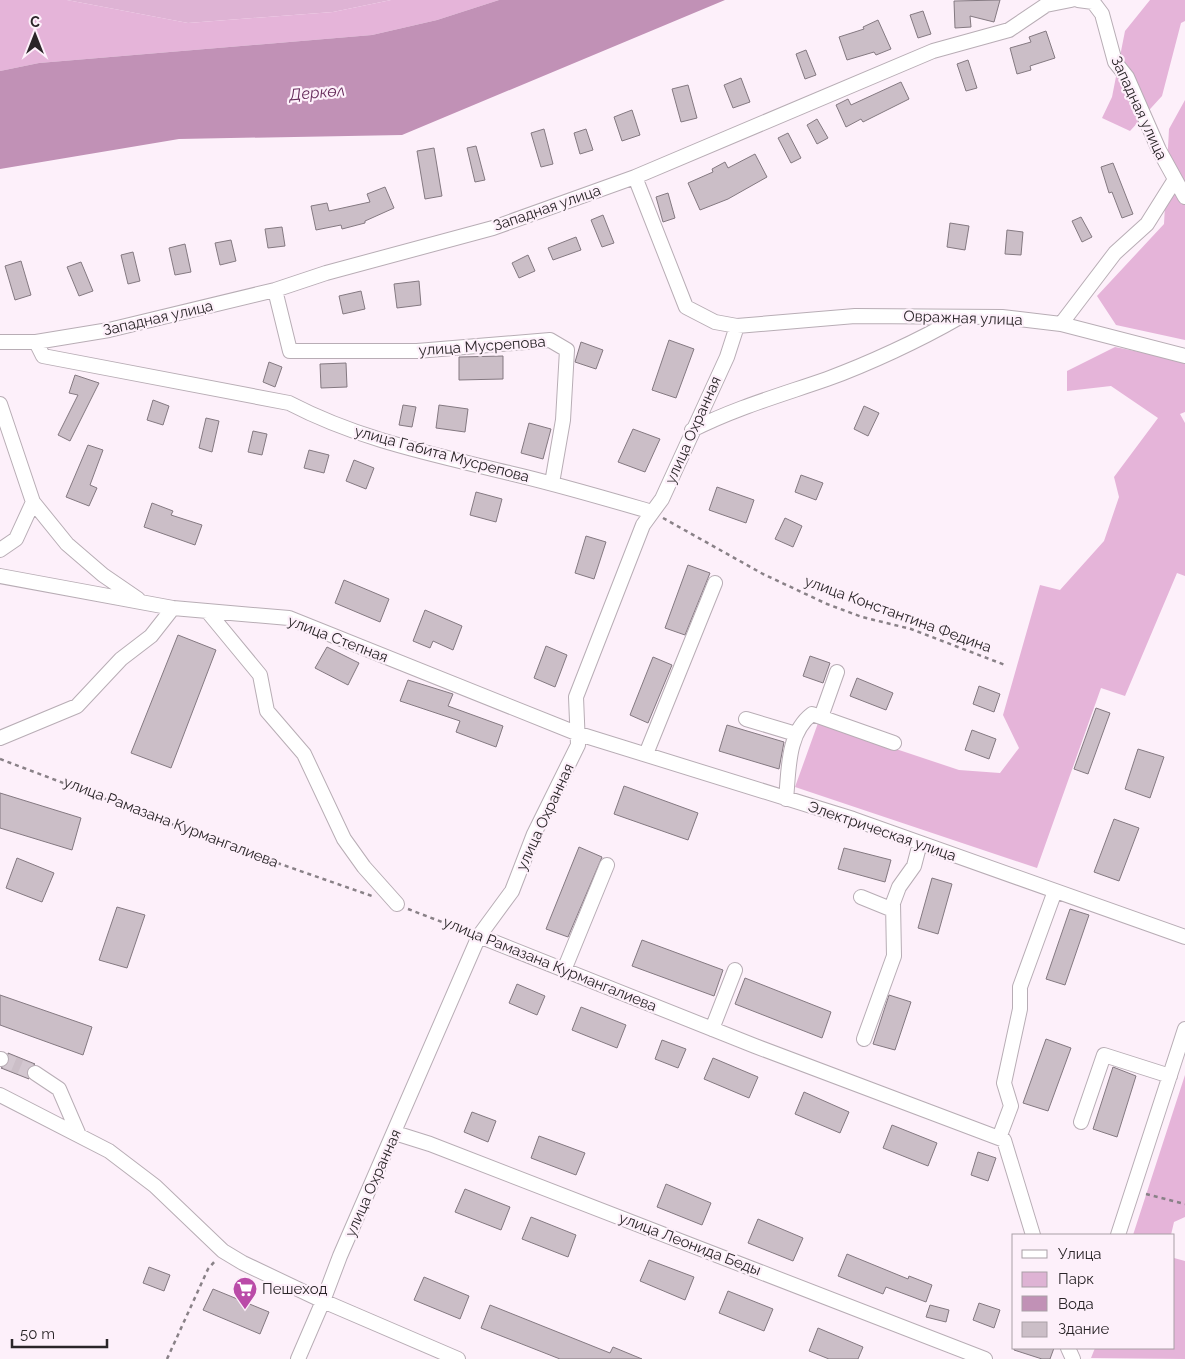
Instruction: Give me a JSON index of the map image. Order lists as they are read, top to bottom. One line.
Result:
{"streets":{"street":["Западная улица","Овражная улица","улица Мусрепова","улица Охранная","улица Габита Мусрепова","улица Степная","улица Рамазана Курмангалиева","Электрическая улица","улица Леонида Беды"],"path":["улица Константина Федина"]},"crossings":[["Западная улица","Овражная улица"],["Западная улица","улица Мусрепова"],["Западная улица","улица Габита Мусрепова"],["Овражная улица","улица Охранная"],["улица Мусрепова","улица Габита Мусрепова"],["улица Охранная","улица Габита Мусрепова"],["улица Охранная","улица Константина Федина"],["улица Охранная","улица Степная"],["улица Охранная","улица Рамазана Курмангалиева"],["улица Охранная","Электрическая улица"],["улица Охранная","улица Леонида Беды"],["улица Габита Мусрепова","улица Константина Федина"],["улица Степная","Электрическая улица"]],"water":["Деркөл"],"places":{"supermarket":["Пешеход"]},"legend":["Улица","Парк","Вода","Здание"],"scale_bar":"50 m","north":"top"}
